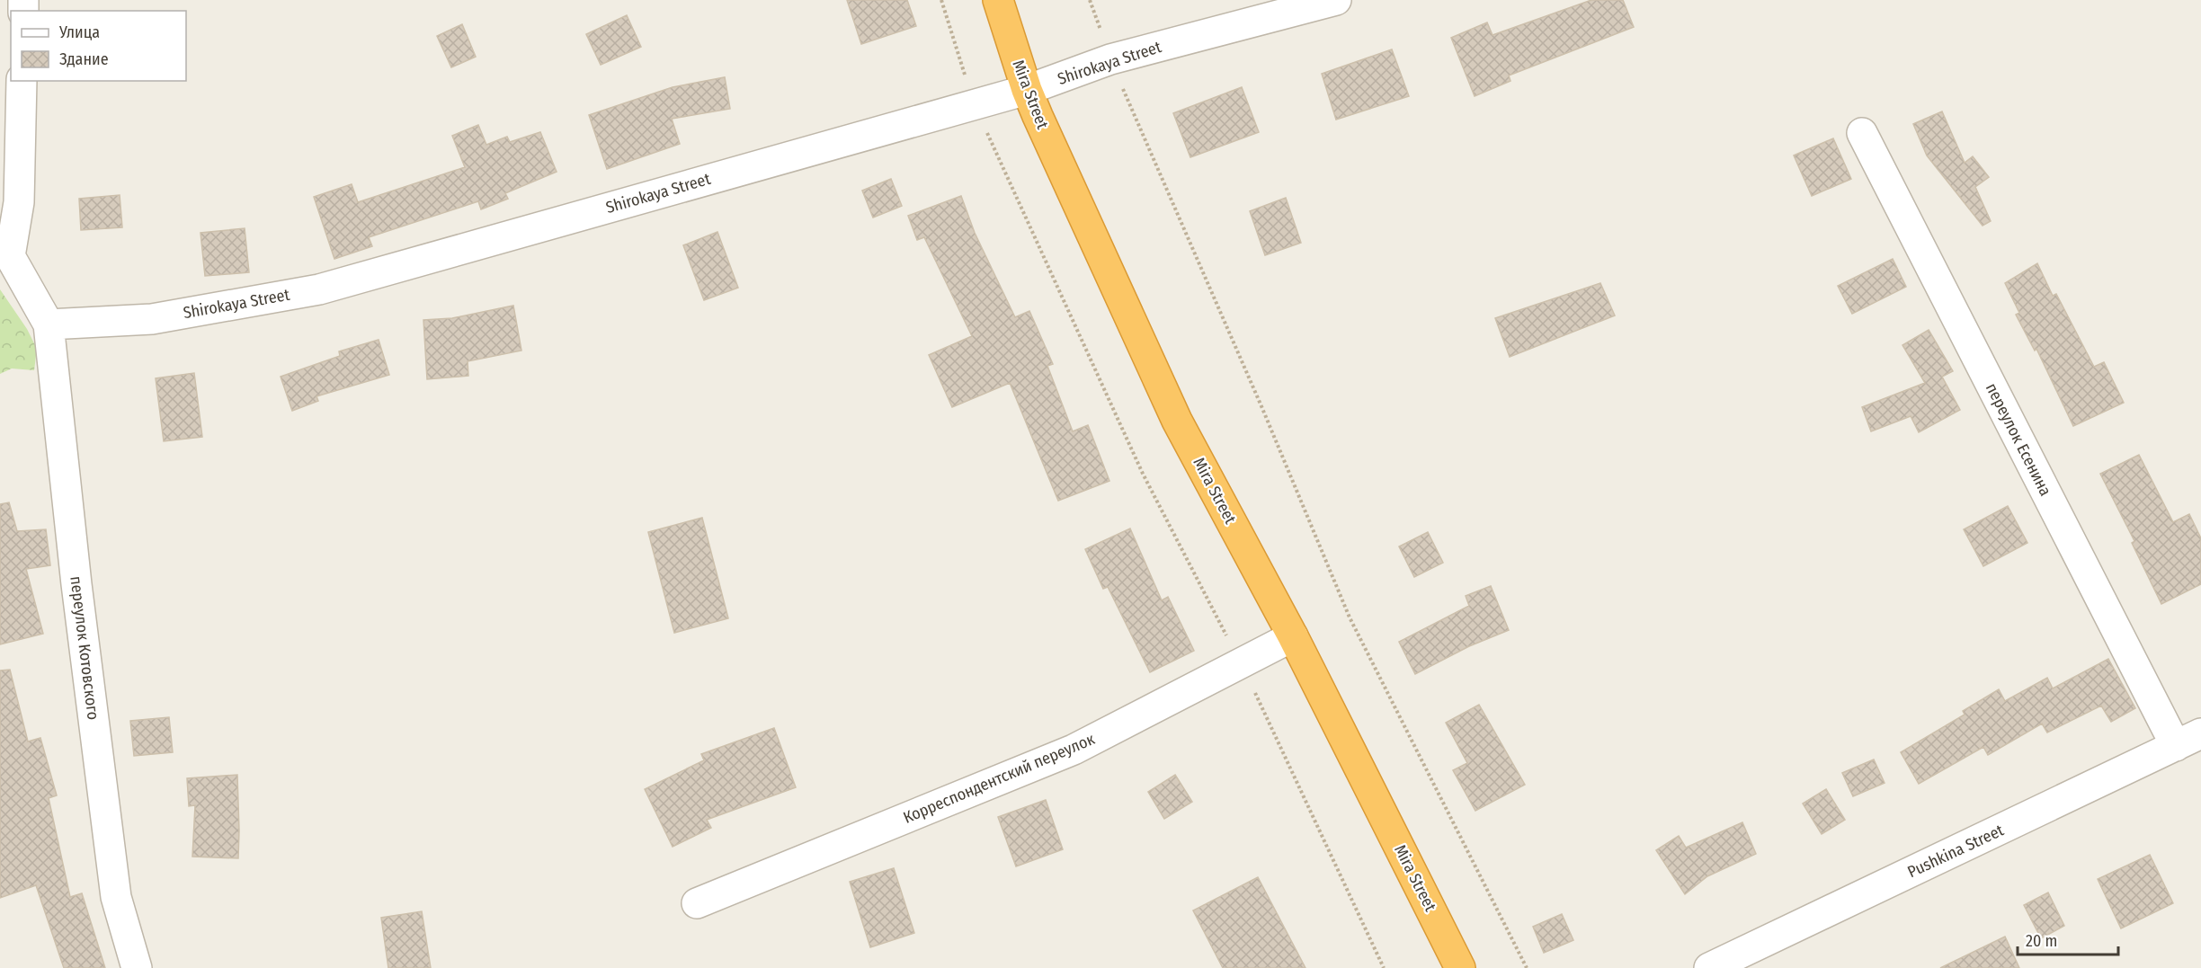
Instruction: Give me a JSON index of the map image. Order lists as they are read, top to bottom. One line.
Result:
{"streets":{"highway":["Mira Street"],"street":["Shirokaya Street","переулок Есенина","переулок Котовского","Корреспондентский переулок","Pushkina Street"]},"crossings":[["Shirokaya Street","Mira Street"],["Shirokaya Street","переулок Котовского"],["Mira Street","Корреспондентский переулок"],["переулок Есенина","Pushkina Street"]],"legend":["Улица","Здание"],"scale_bar":"20 m"}
